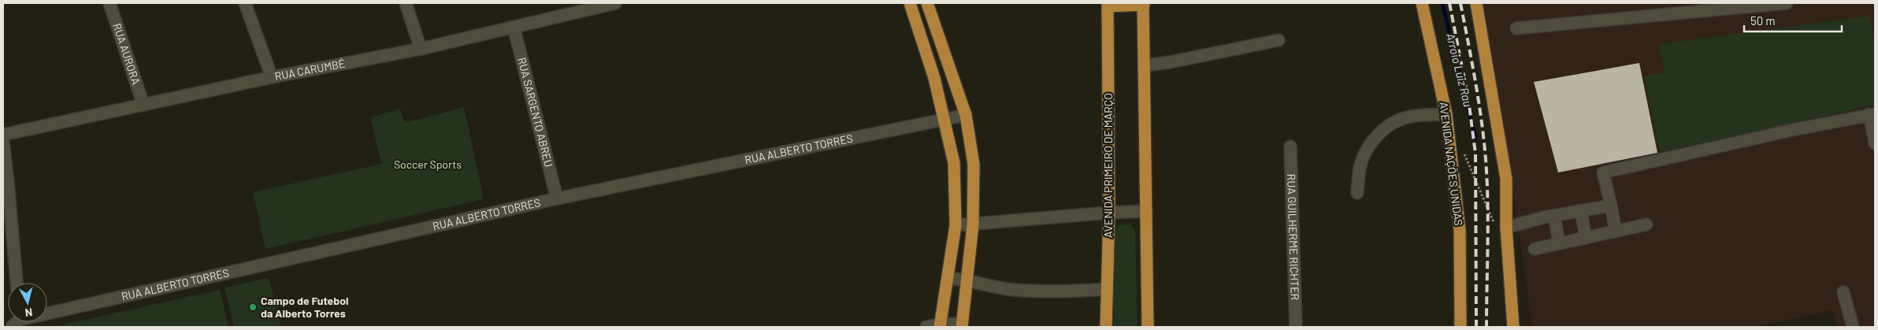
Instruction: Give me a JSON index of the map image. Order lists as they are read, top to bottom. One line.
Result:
{"streets":{"main road":["AVENIDA NAÇÕES UNIDAS","AVENIDA PRIMEIRO DE MARÇO"],"street":["RUA AURORA","RUA CARUMBÉ","RUA SARGENTO ABREU","RUA ALBERTO TORRES","RUA GUILHERME RICHTER"]},"crossings":[["RUA AURORA","RUA CARUMBÉ"],["RUA CARUMBÉ","RUA SARGENTO ABREU"],["RUA SARGENTO ABREU","RUA ALBERTO TORRES"]],"water":["Arroio Luiz Rau"],"parks":["Soccer Sports"],"places":["Campo de Futebol da Alberto Torres"],"scale_bar":"50 m","north":"bottom"}
